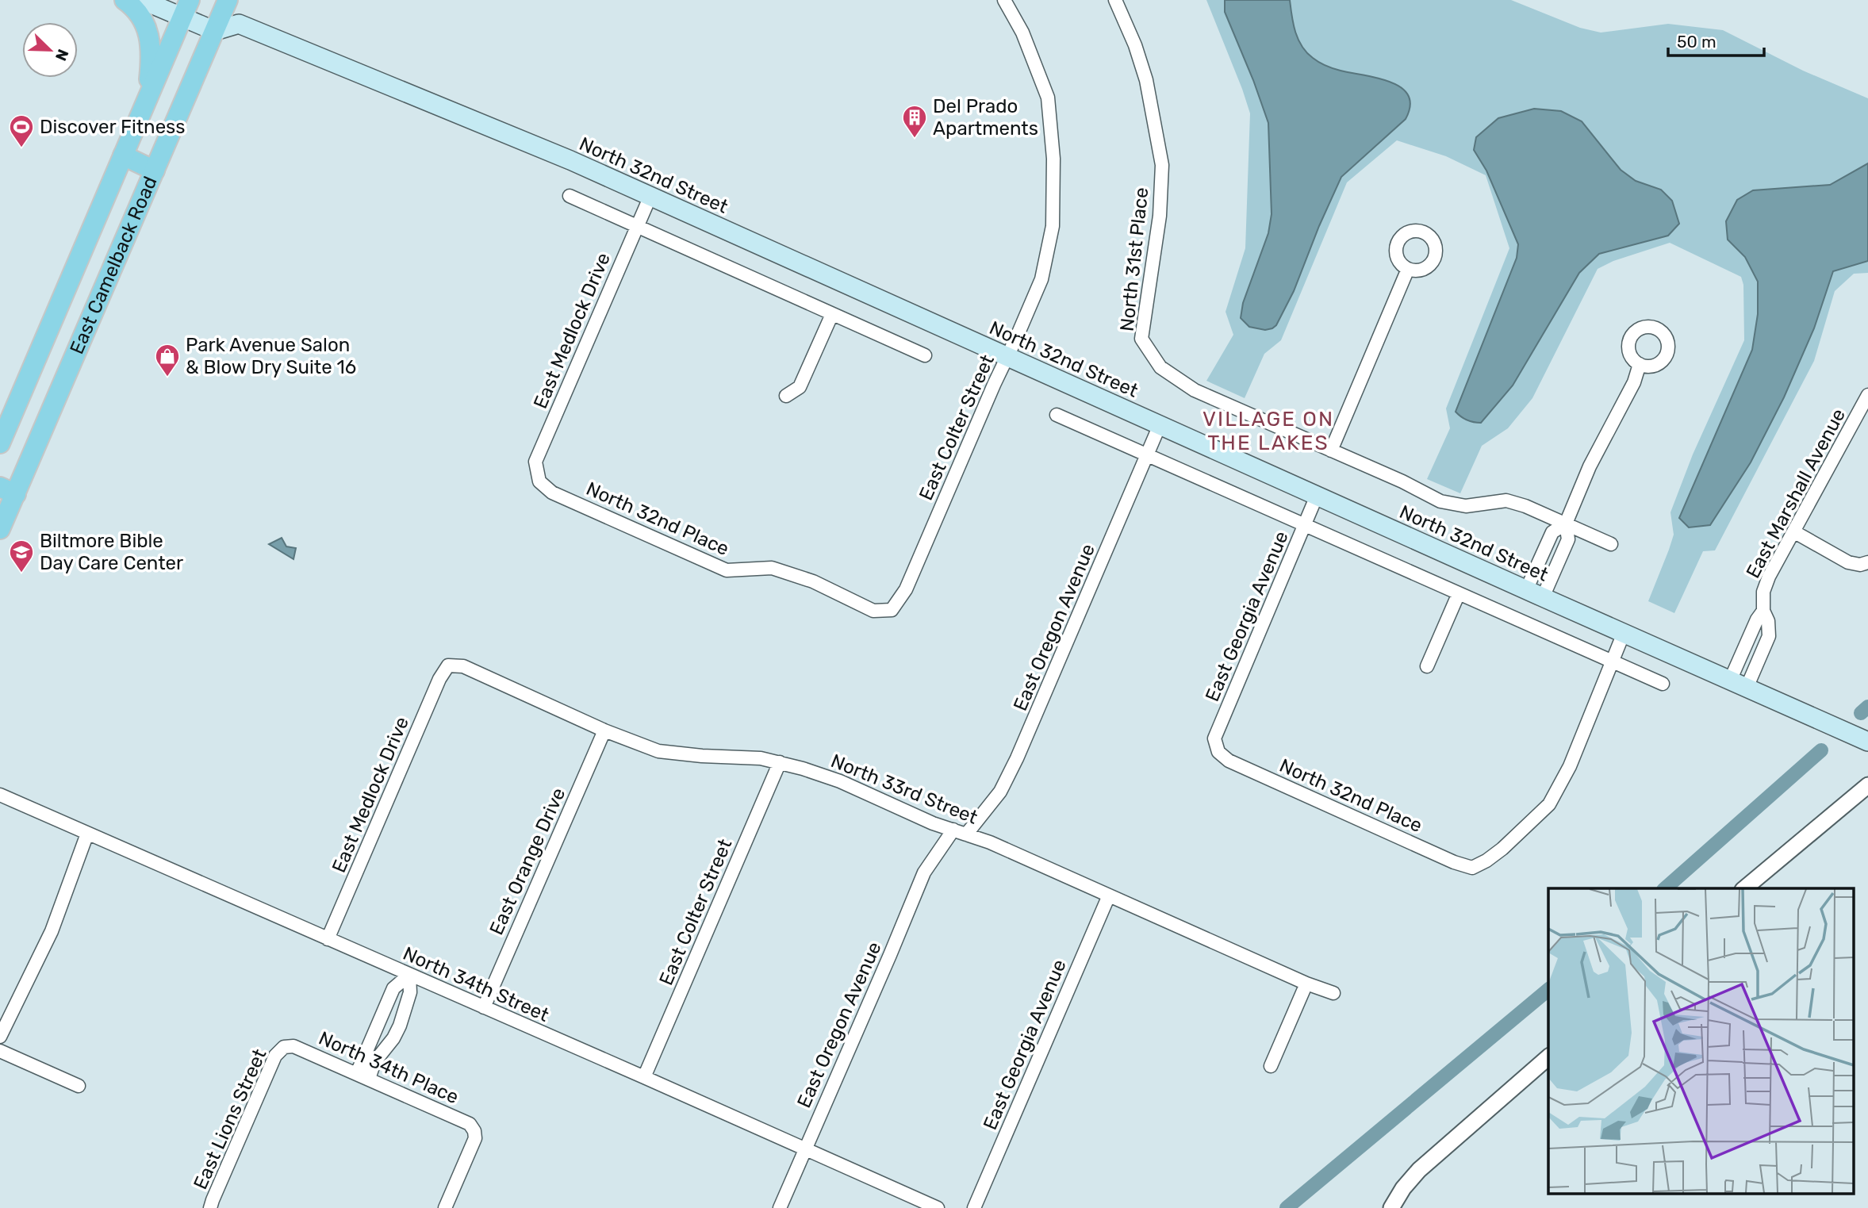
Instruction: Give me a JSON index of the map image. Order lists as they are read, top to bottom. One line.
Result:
{"streets":{"main road":["North 32nd Street","East Camelback Road"],"street":["North 31st Place","East Medlock Drive","East Colter Street","East Marshall Avenue","North 32nd Place","East Georgia Avenue","East Oregon Avenue","North 33rd Street","East Orange Drive","North 34th Street","North 34th Place","East Lions Street"]},"crossings":[["North 32nd Street","East Medlock Drive"],["North 32nd Street","East Colter Street"],["North 32nd Street","East Marshall Avenue"],["North 32nd Street","East Georgia Avenue"],["North 32nd Street","East Oregon Avenue"],["East Medlock Drive","North 32nd Place"],["East Medlock Drive","North 33rd Street"],["East Medlock Drive","North 34th Street"],["East Colter Street","North 32nd Place"],["East Colter Street","North 33rd Street"],["East Colter Street","North 34th Street"],["North 32nd Place","East Georgia Avenue"],["East Georgia Avenue","North 33rd Street"],["East Oregon Avenue","North 33rd Street"],["East Oregon Avenue","North 34th Street"],["North 33rd Street","East Orange Drive"],["East Orange Drive","North 34th Street"],["North 34th Place","East Lions Street"]],"districts":["VILLAGE ON THE LAKES"],"places":{"building":["Del Prado Apartments"],"sports":["Discover Fitness"],"shop":["Park Avenue Salon & Blow Dry Suite 16"],"school or university":["Biltmore Bible Day Care Center"]},"scale_bar":"50 m","north":"bottom right"}
